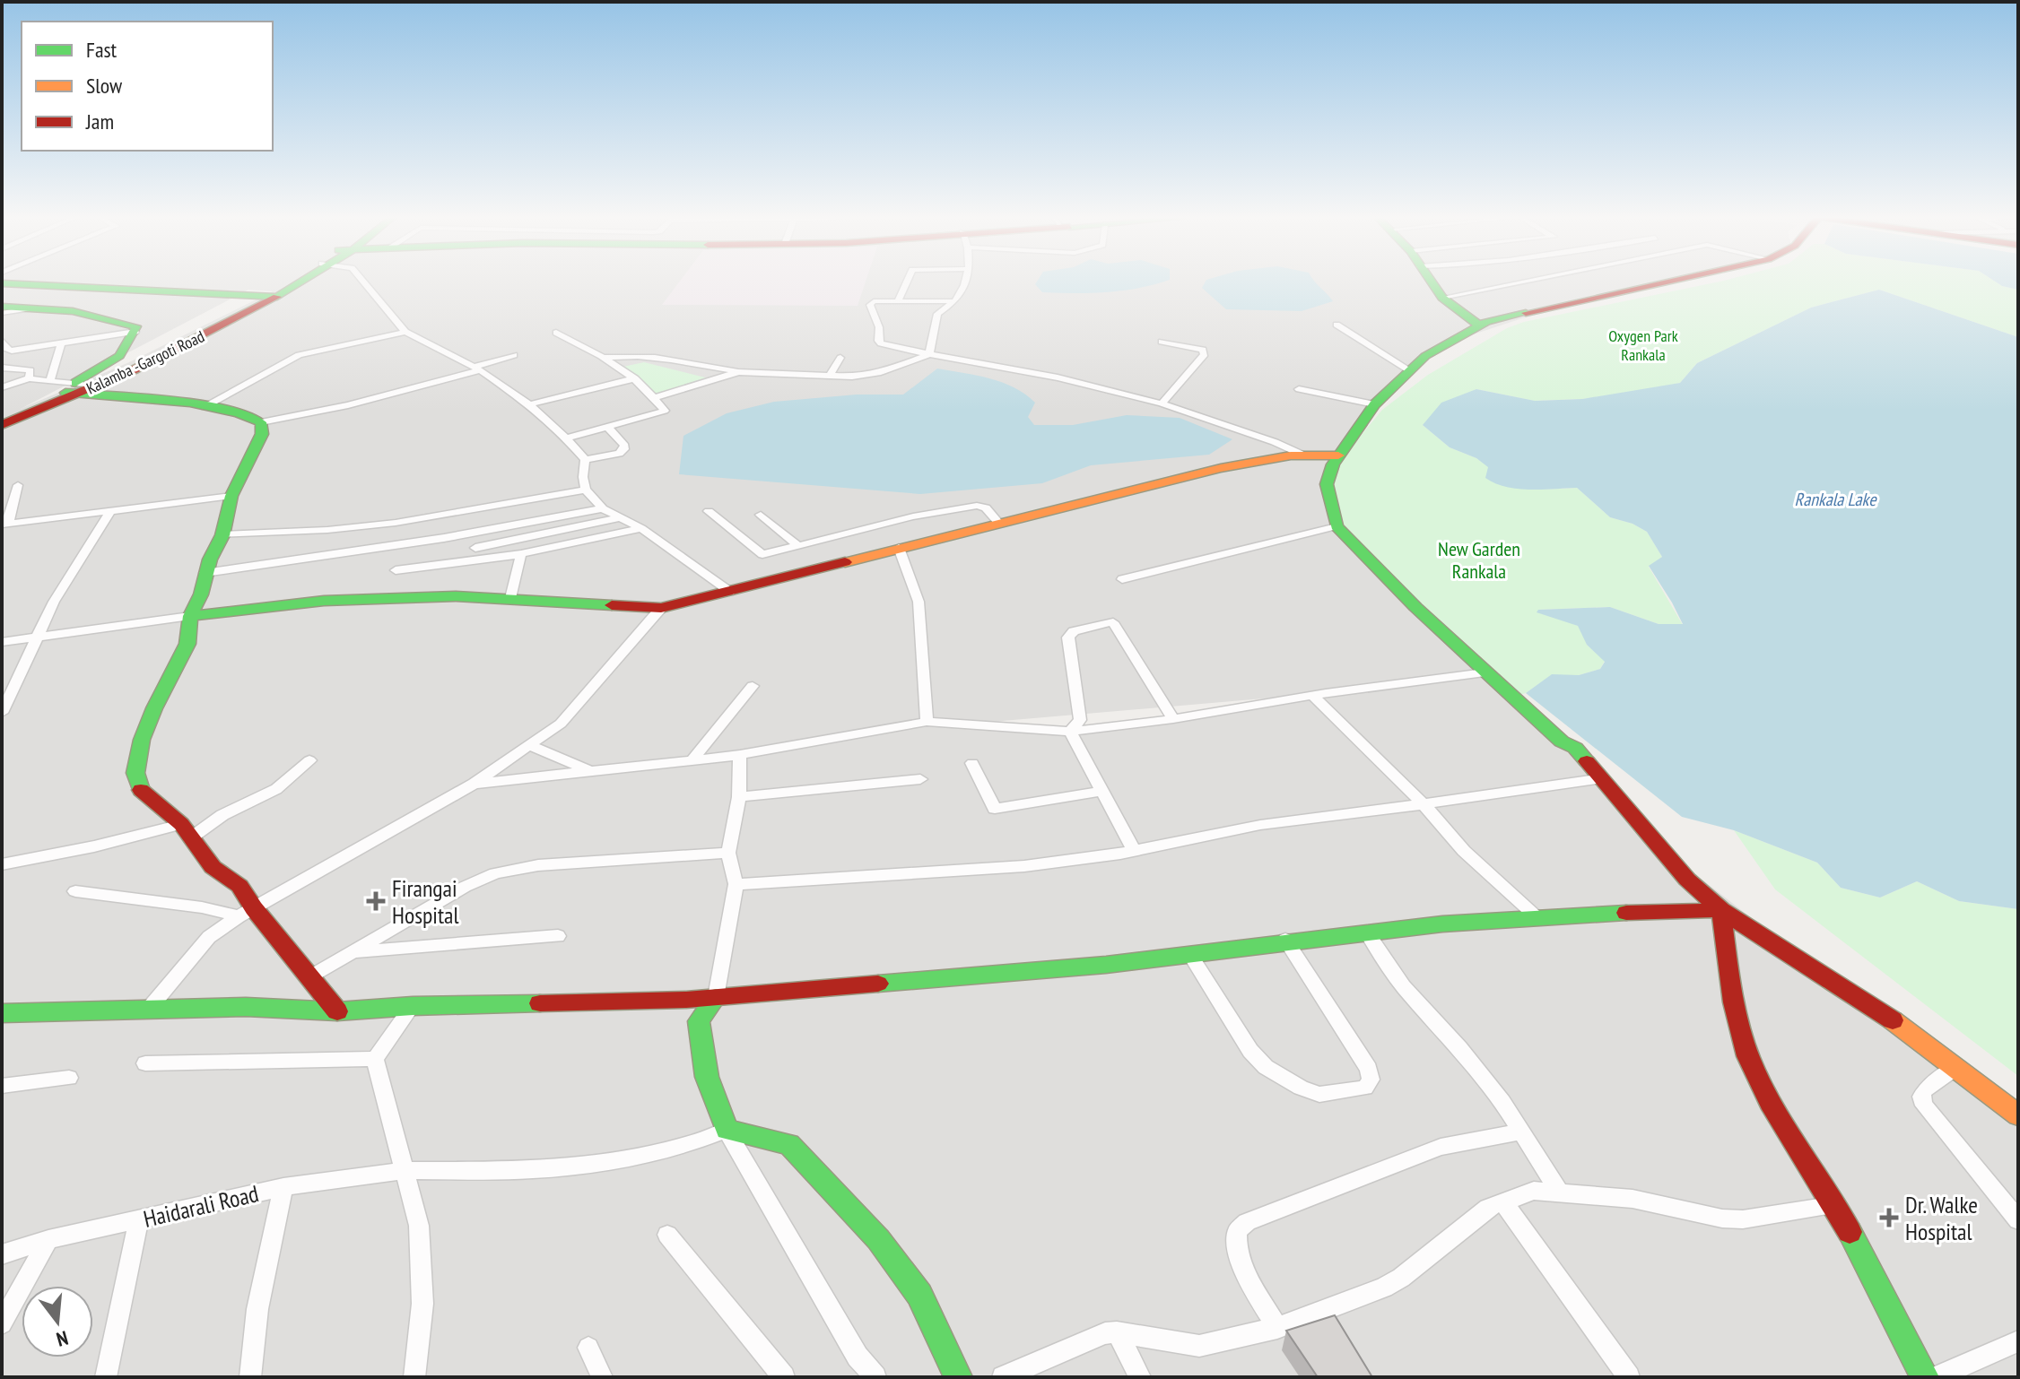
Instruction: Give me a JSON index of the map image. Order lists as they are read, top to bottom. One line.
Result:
{"streets":{"main road":["Kalamba -Gargoti Road"],"street":["Haidarali Road"]},"water":["Rankala Lake"],"parks":["Oxygen Park Rankala","New Garden Rankala"],"places":{"health":["Firangai Hospital","Dr. Walke Hospital"]},"legend":["Fast","Slow","Jam"],"north":"bottom"}
